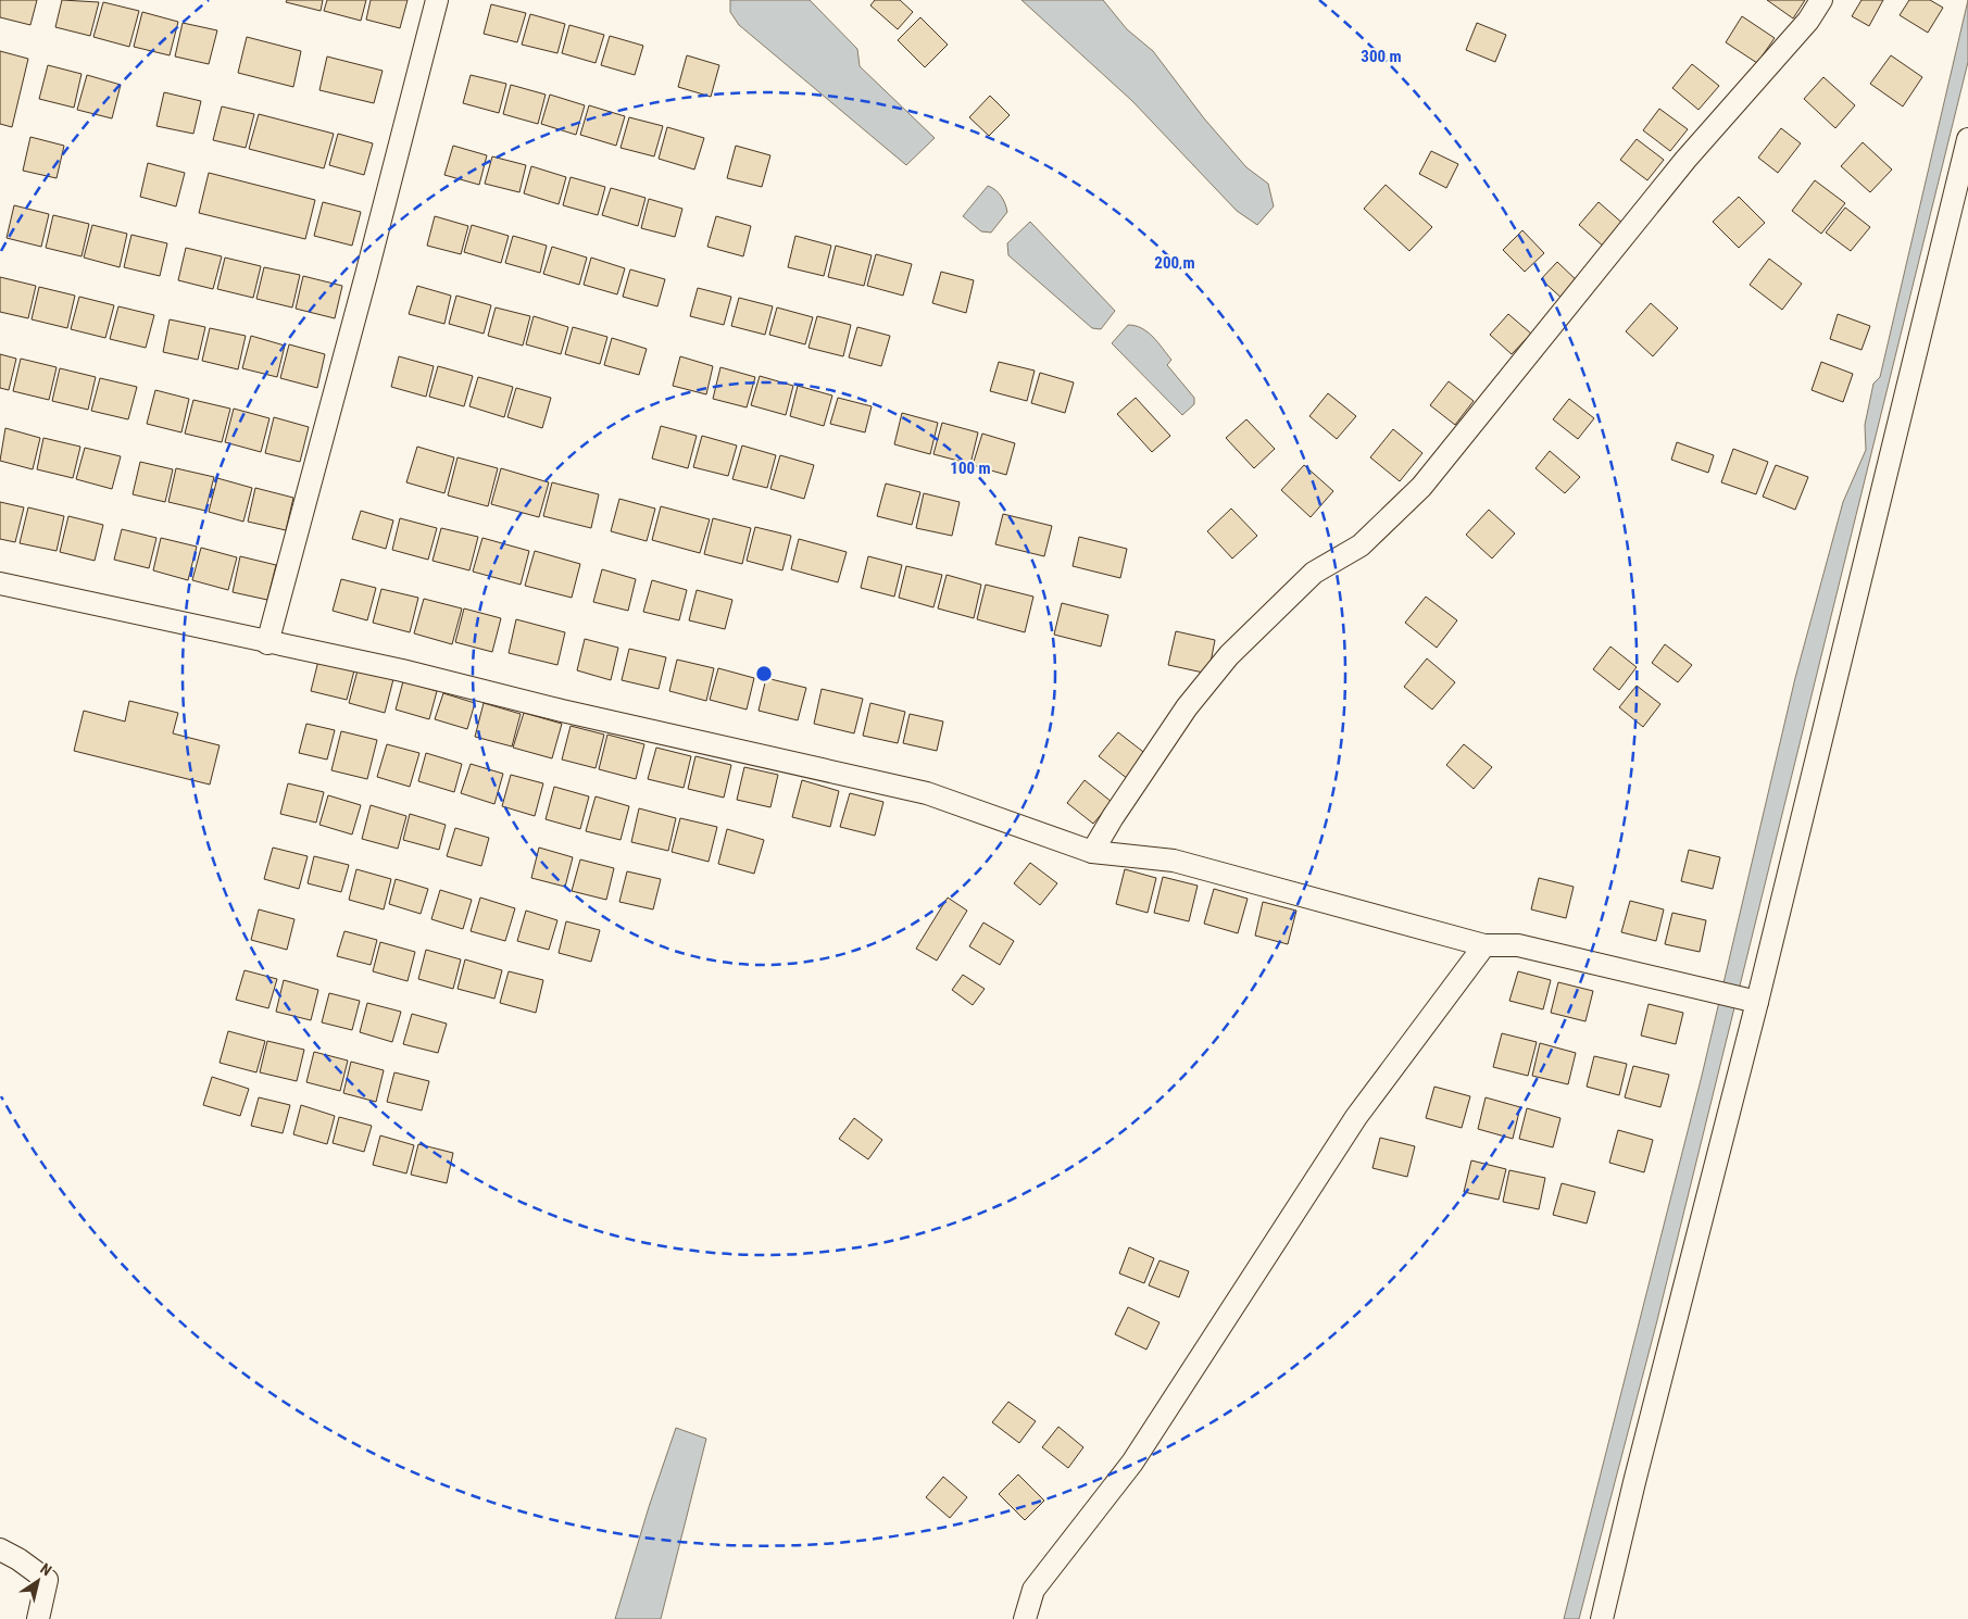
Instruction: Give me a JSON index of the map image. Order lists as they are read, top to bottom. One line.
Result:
{"north":"top right","rings":["300 m","200 m","100 m"]}
